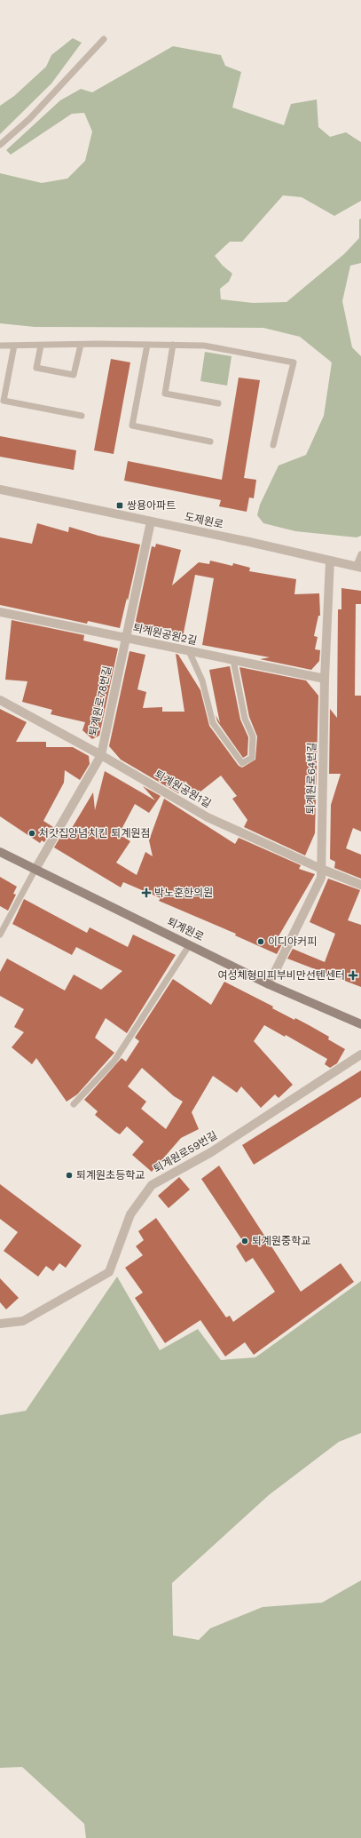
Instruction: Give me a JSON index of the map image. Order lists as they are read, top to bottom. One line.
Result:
{"streets":{"street":["도제원로","퇴계원공원2길","퇴계원로78번길","퇴계원로64번길","퇴계원공원1길","퇴계원로","퇴계원로59번길"]},"crossings":[["도제원로","퇴계원로78번길"],["도제원로","퇴계원로64번길"],["퇴계원공원2길","퇴계원로78번길"],["퇴계원공원2길","퇴계원로64번길"],["퇴계원로78번길","퇴계원공원1길"],["퇴계원로78번길","퇴계원로"],["퇴계원로64번길","퇴계원공원1길"],["퇴계원로64번길","퇴계원로"]],"places":{"transit":["쌍용아파트"],"other":["처갓집양념치킨 퇴계원점","이디야커피","퇴계원초등학교","퇴계원중학교"],"health":["박노훈한의원","여성체형미피부비만선텐센터"]}}
